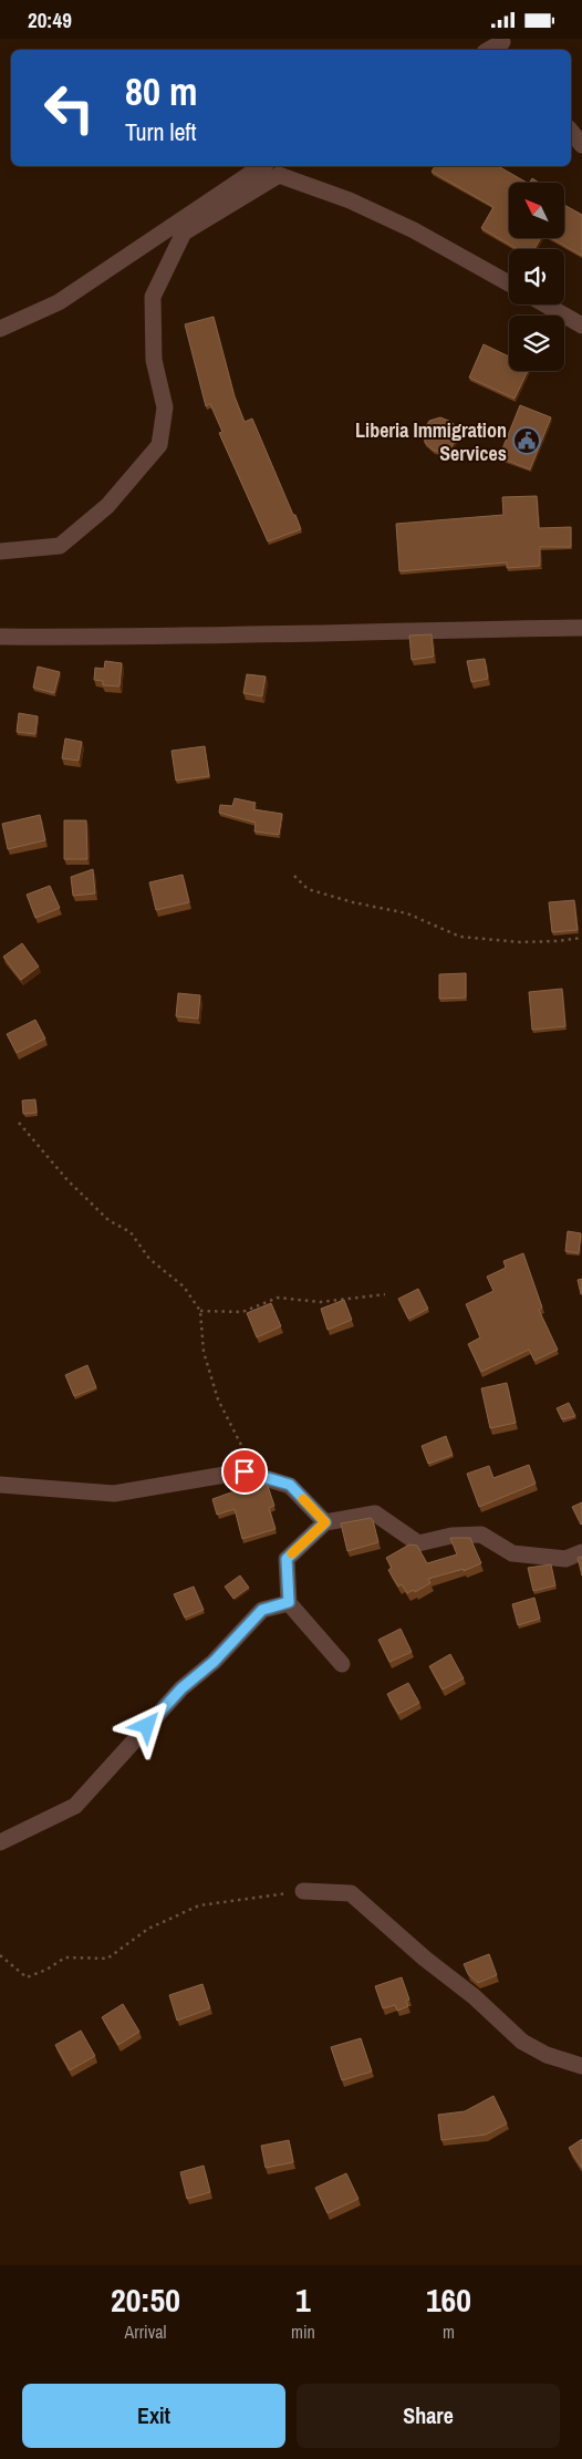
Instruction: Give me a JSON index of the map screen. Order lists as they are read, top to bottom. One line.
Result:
{"places":{"public building":["Liberia Immigration Services"]},"north":"top left","page":{"status":"20:49","turn":["80 m","Turn left"],"eta":["20:50","Arrival","1","min","160","m"],"buttons":["Exit","Share"]}}
